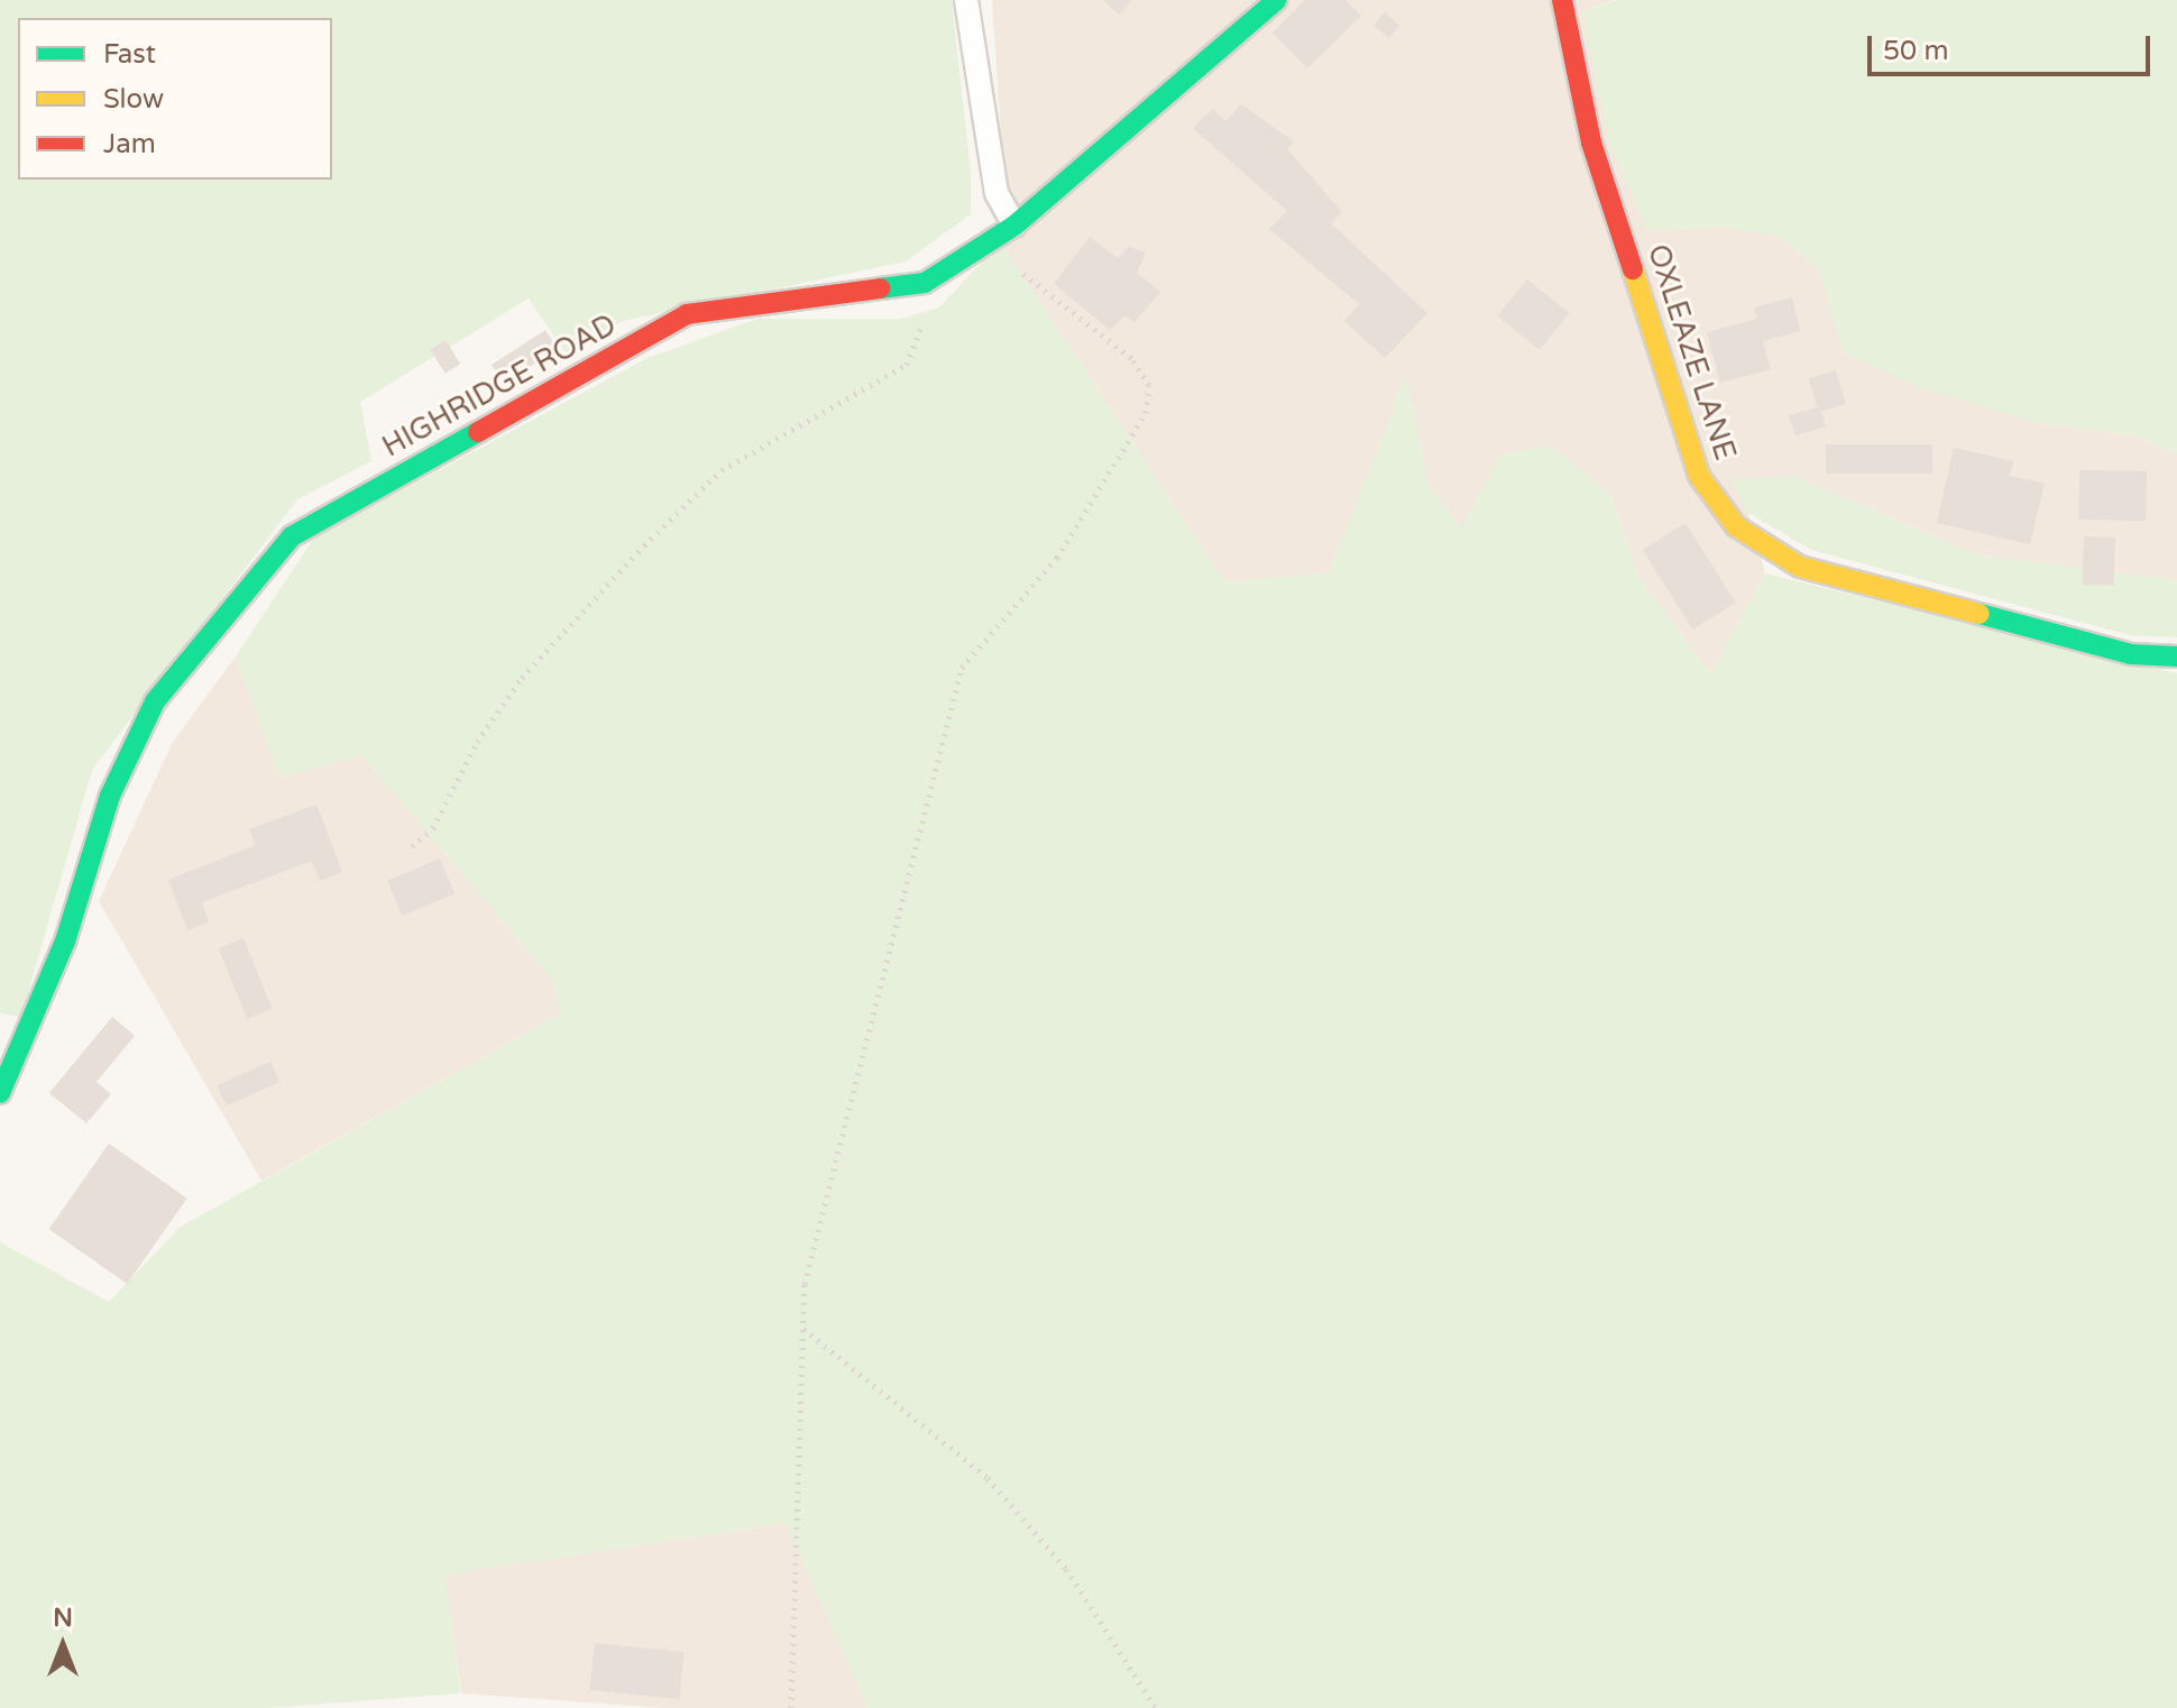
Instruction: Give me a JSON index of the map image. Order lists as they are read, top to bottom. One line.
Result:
{"streets":{"street":["OXLEAZE LANE","HIGHRIDGE ROAD"]},"legend":["Fast","Slow","Jam"],"scale_bar":"50 m","north":"top"}
